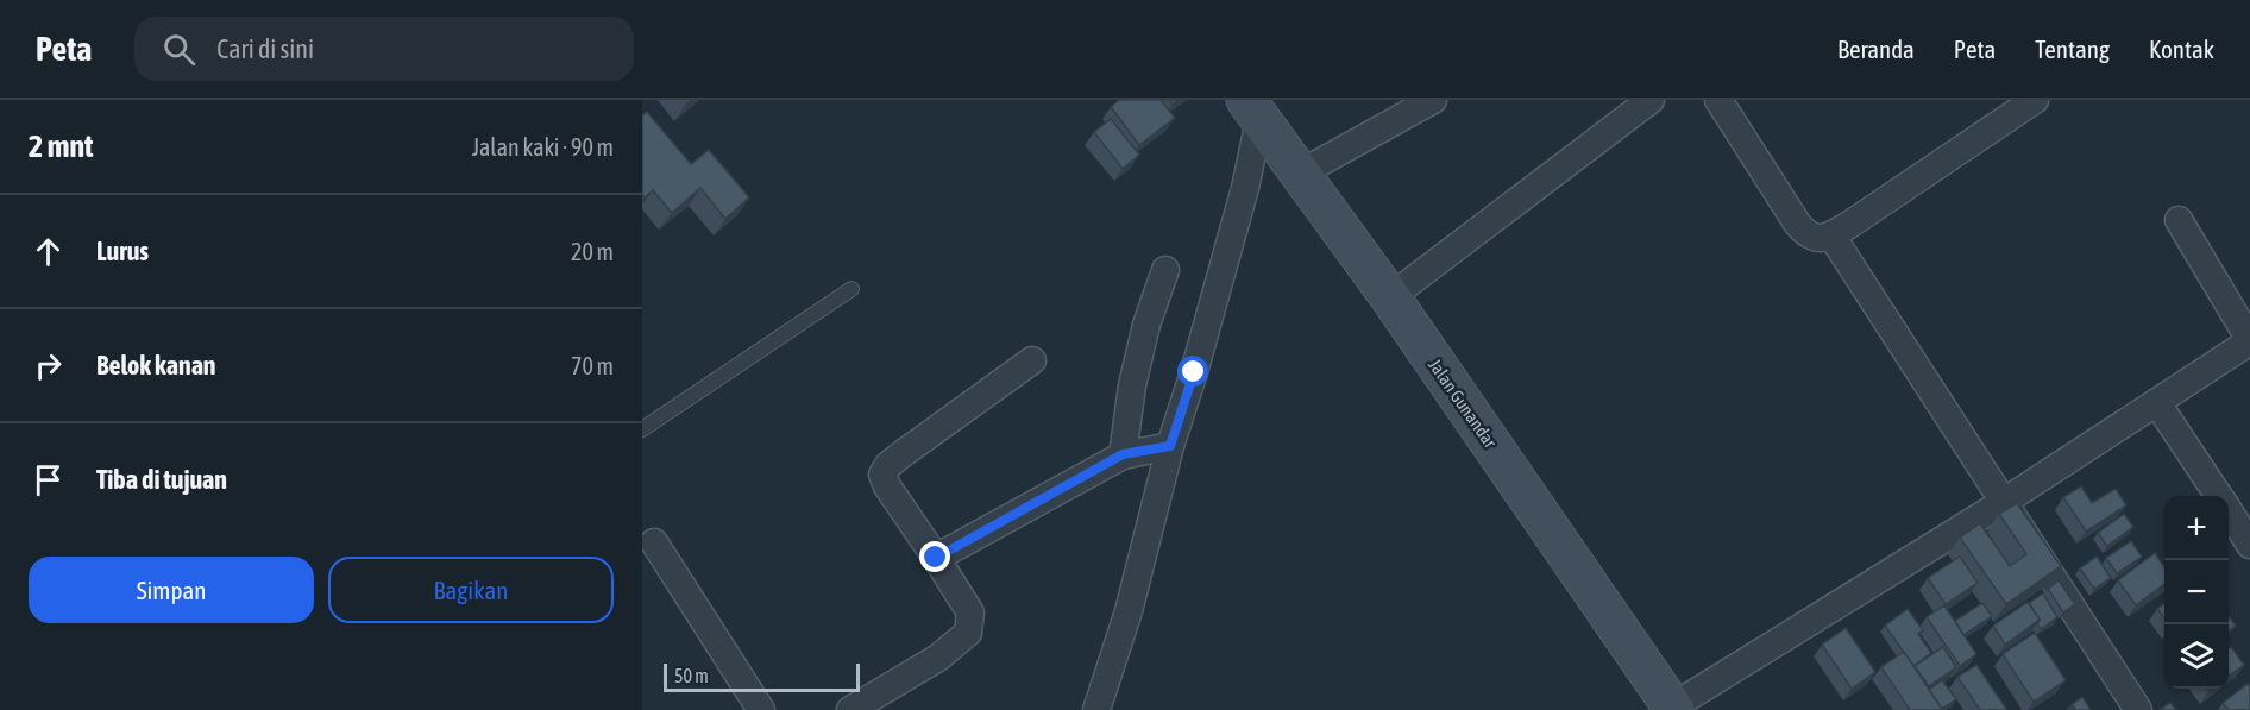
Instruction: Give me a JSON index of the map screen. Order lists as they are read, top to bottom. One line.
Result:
{"streets":{"main road":["Jalan Gunandar"]},"scale_bar":"50 m","page":{"header":"Peta","search":"Cari di sini","nav":["Beranda","Peta","Tentang","Kontak"],"heading":["2 mnt","Jalan kaki · 90 m"],"list":[["Lurus","20 m"],["Belok kanan","70 m"],"Tiba di tujuan"],"map_buttons":["+","−"],"buttons":["Simpan","Bagikan"],"scale":"50 m"}}
